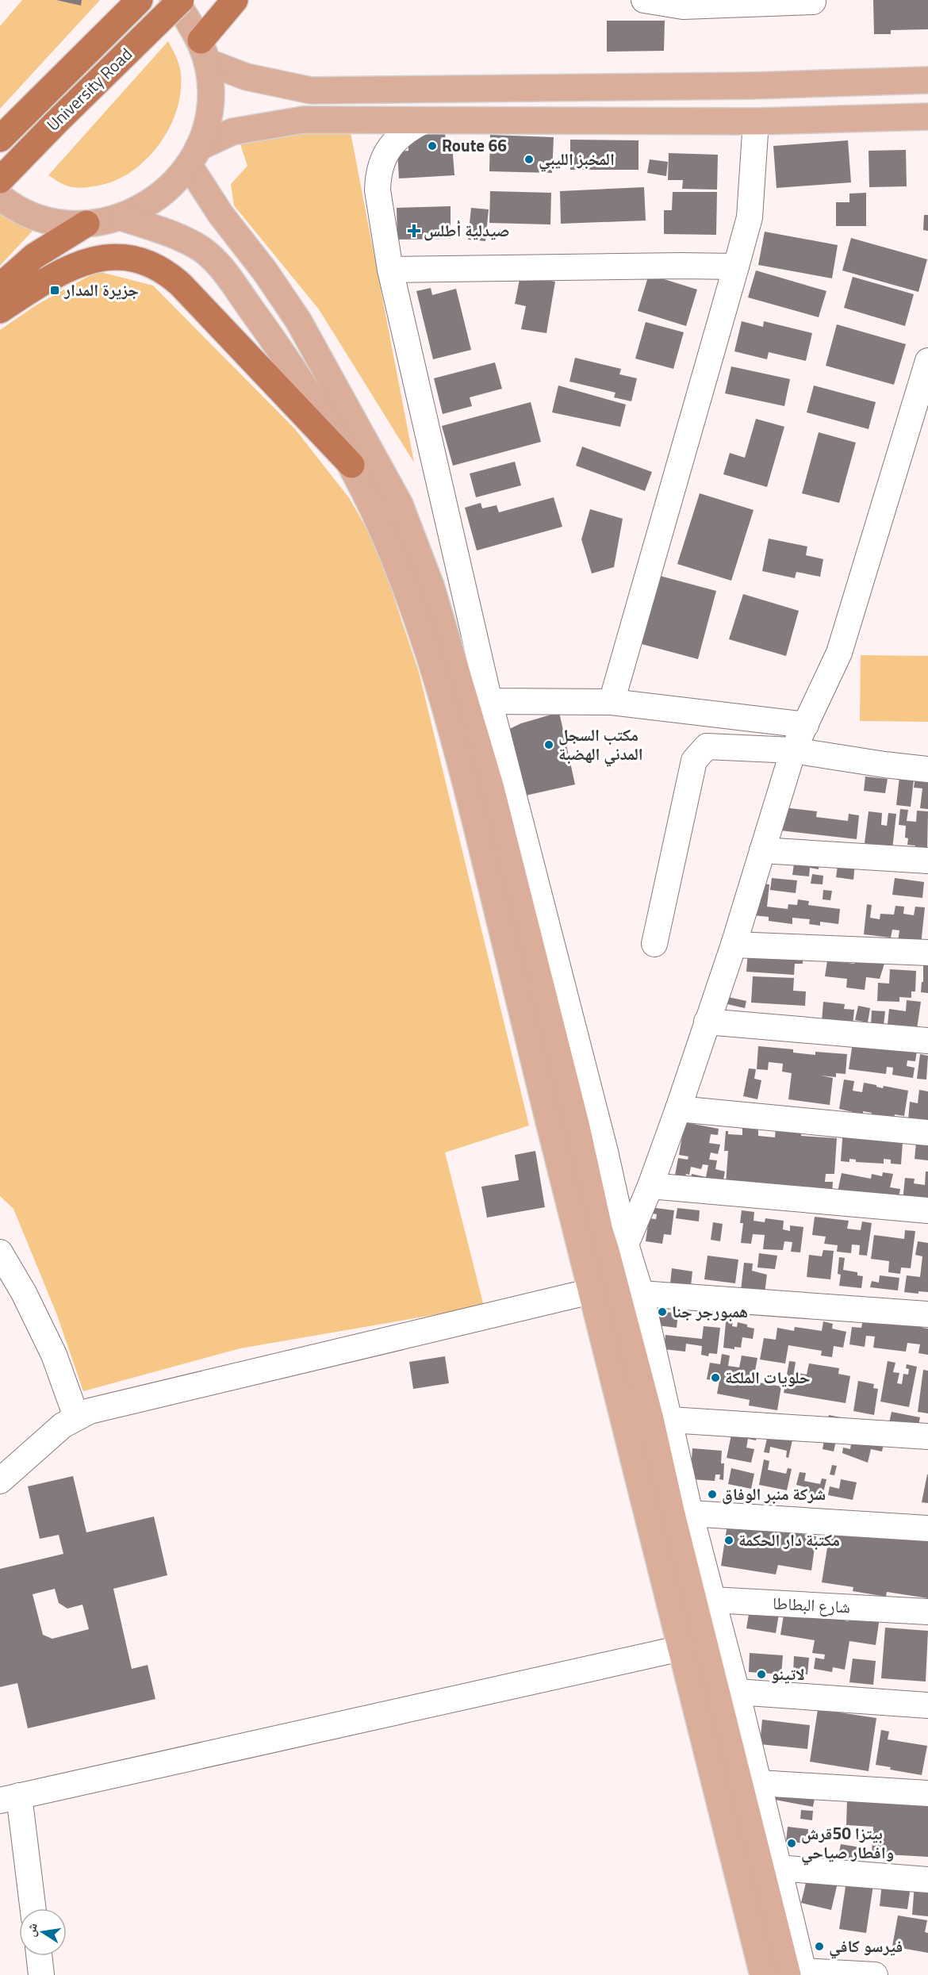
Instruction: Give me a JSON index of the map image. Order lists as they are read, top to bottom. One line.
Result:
{"streets":{"highway":["University Road"],"street":["شارع البطاطا"]},"places":{"other":["Route 66","المخبز الليبي","مكتب السجل المدني الهضبة","همبورجر جنا","حلويات الملكة","شركة منبر الوفاق","مكتبة دار الحكمة","لاتينو","بيتزا 50قرش وافطار صياحي","فيرسو كافي"],"health":["صيدلية أطلس"],"transit":["جزيرة المدار"]},"north":"left"}
